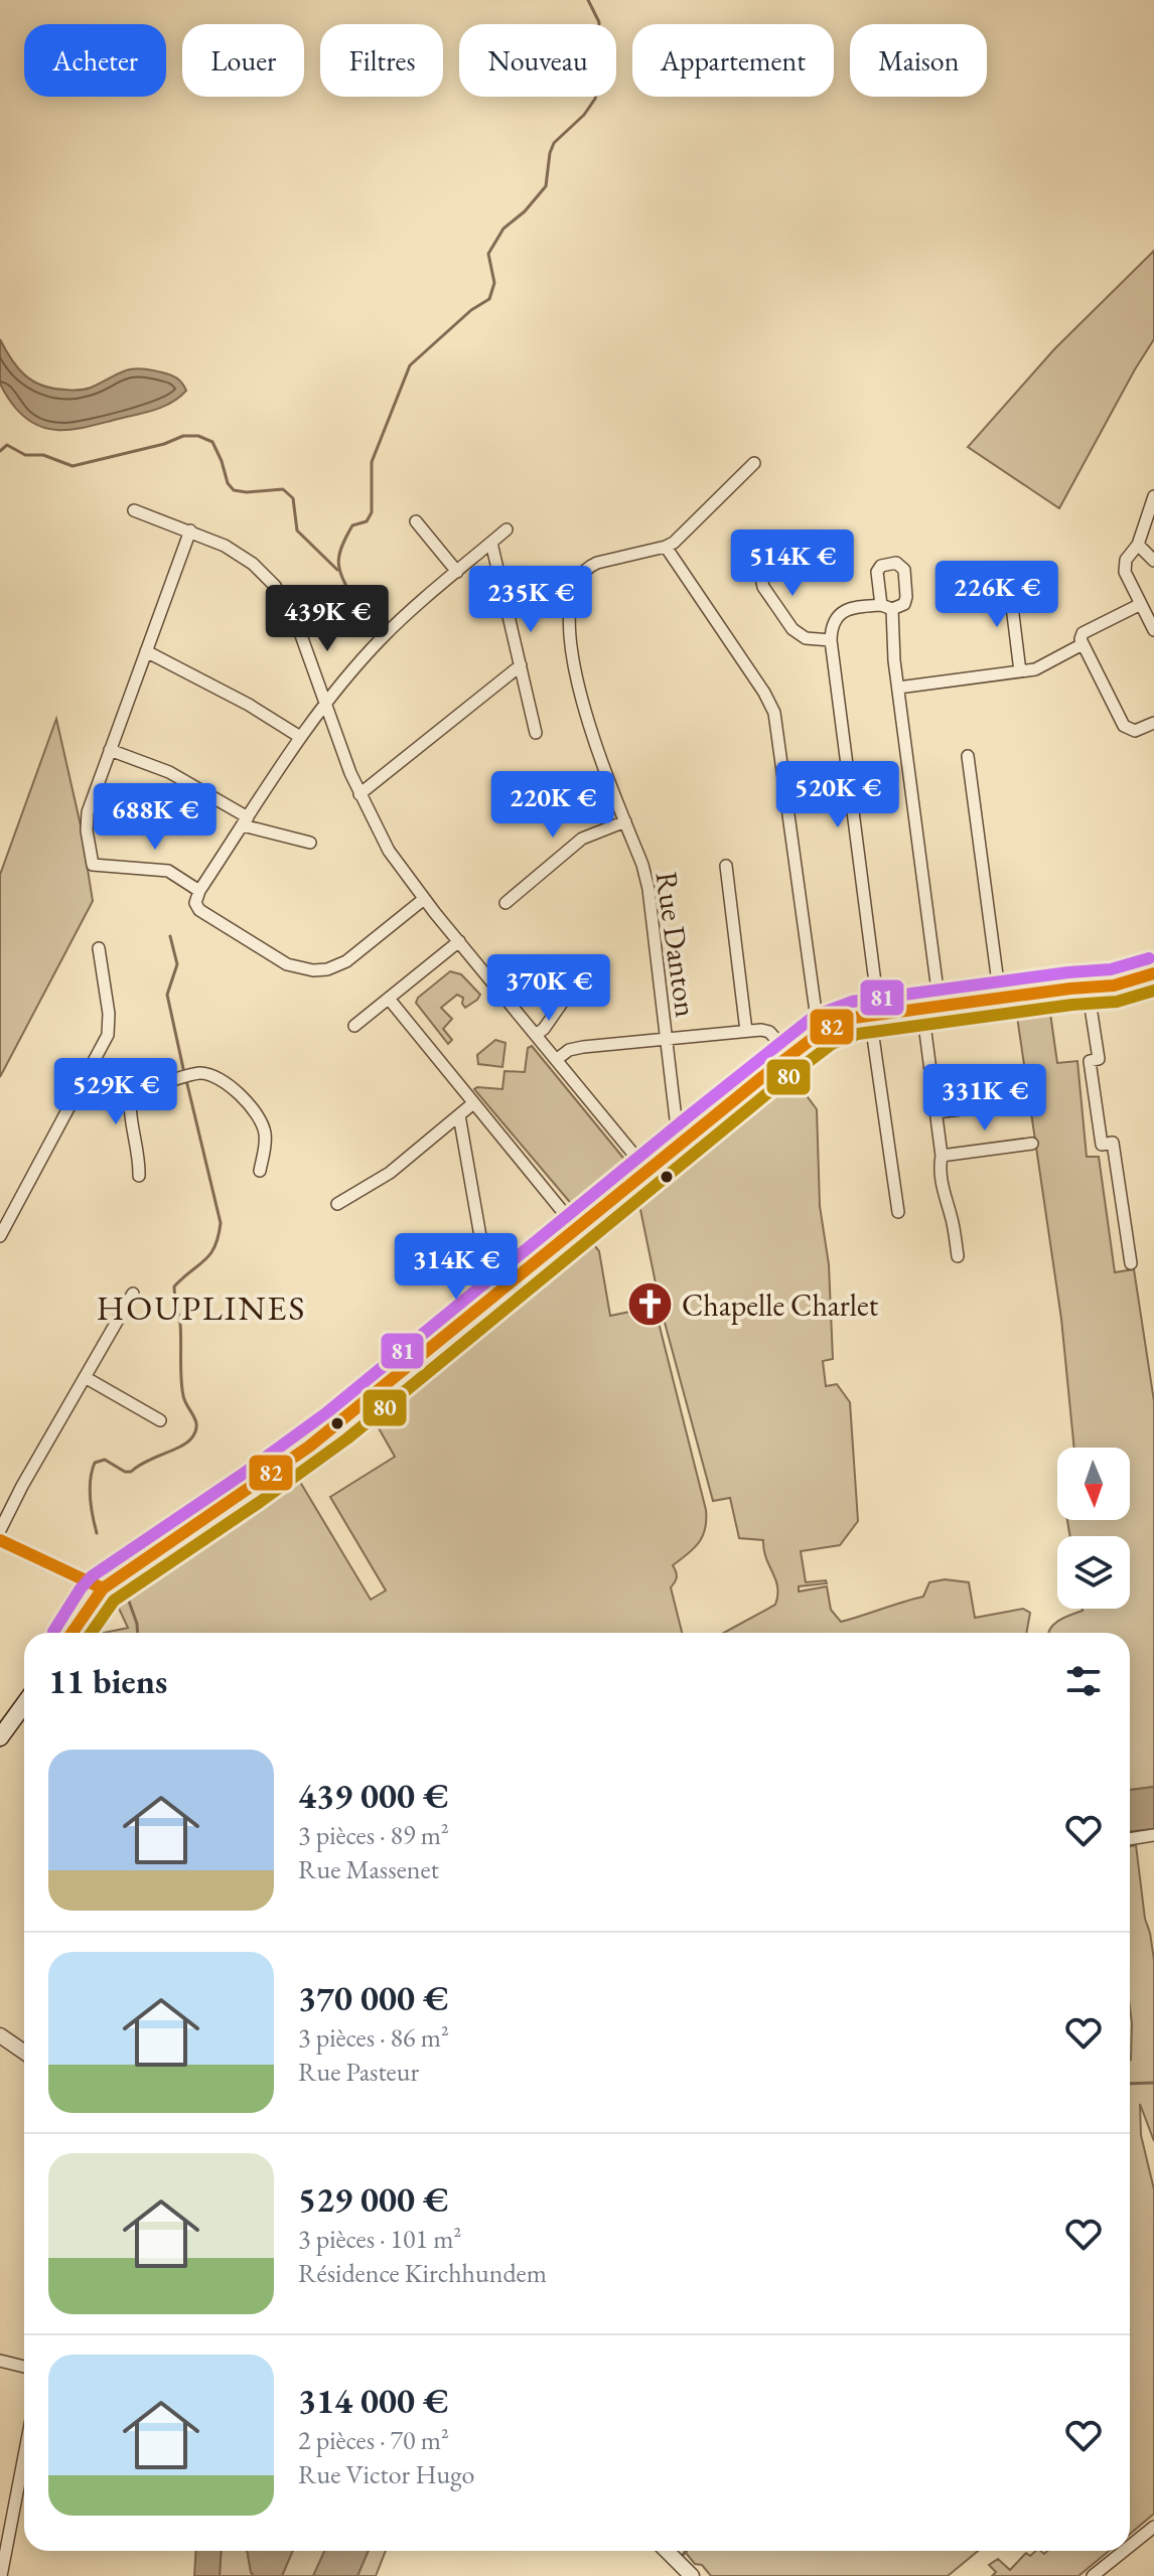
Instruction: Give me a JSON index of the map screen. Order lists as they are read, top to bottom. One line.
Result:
{"streets":{"street":["Rue Danton"]},"districts":["HOUPLINES"],"places":{"church":["Chapelle Charlet"]},"lines":["transit line 81","transit line 82","transit line 80"],"north":"bottom","page":{"chip":["Acheter","Louer","Filtres","Nouveau","Appartement","Maison"],"price":["514K €","226K €","235K €","439K €","520K €","220K €","688K €","370K €","529K €","331K €","314K €"],"heading":"11 biens","list":[{"name":"439 000 €","note":"3 pièces · 89 m² · Rue Massenet"},{"name":"370 000 €","note":"3 pièces · 86 m² · Rue Pasteur"},{"name":"529 000 €","note":"3 pièces · 101 m² · Résidence Kirchhundem"},{"name":"314 000 €","note":"2 pièces · 70 m² · Rue Victor Hugo"}]}}
